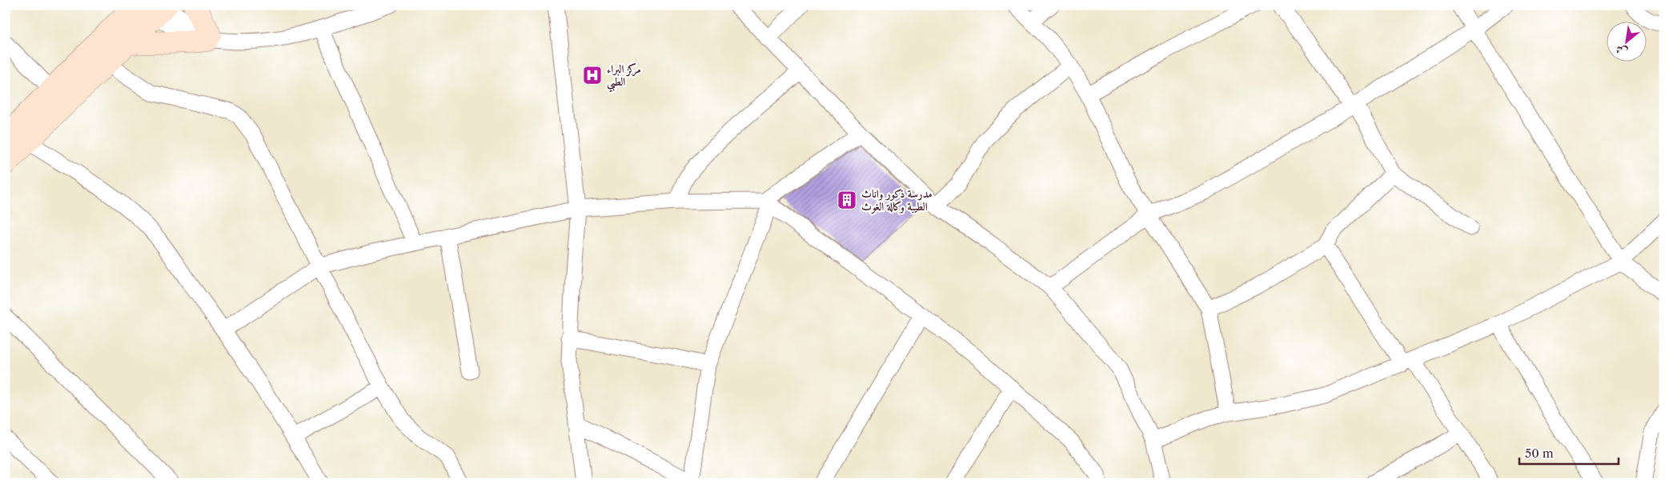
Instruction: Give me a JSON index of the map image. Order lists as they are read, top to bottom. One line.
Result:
{"places":{"hospital":["مركز البراء الطبي"],"building":["مدرسة ذكور واناث الطيبة وكالة الغوث"]},"scale_bar":"50 m","north":"bottom left"}
